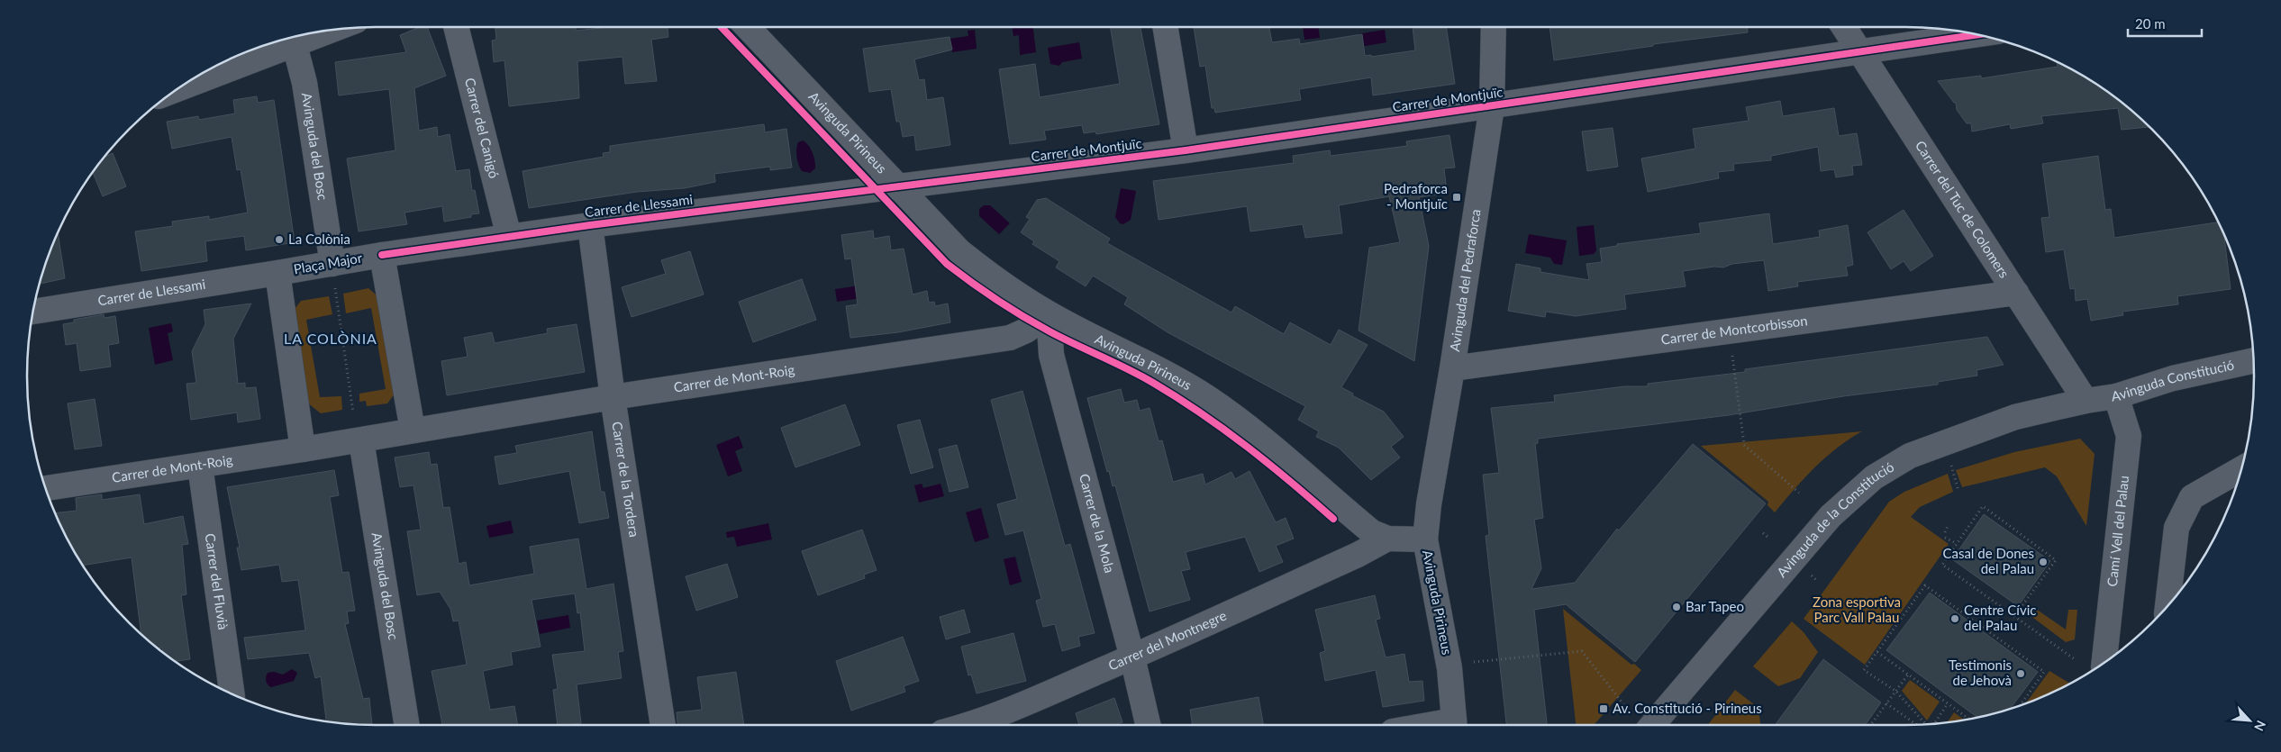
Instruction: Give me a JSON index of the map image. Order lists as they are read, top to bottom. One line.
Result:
{"streets":{"street":["Carrer de Montjuïc","Carrer del Canigó","Avinguda Pirineus","Avinguda del Bosc","Carrer de Llessami","Carrer del Tuc de Colomers","Plaça Major","Avinguda del Pedraforca","Carrer de Montcorbisson","Carrer de Mont-Roig","Avinguda Constitució","Carrer de la Tordera","Avinguda de la Constitució","Carrer de la Mola","Camí Vell del Palau","Carrer del Fluvià","Carrer del Montnegre"]},"crossings":[["Carrer de Montjuïc","Avinguda Pirineus"],["Carrer de Montjuïc","Carrer de Llessami"],["Carrer de Montjuïc","Carrer del Tuc de Colomers"],["Carrer de Montjuïc","Avinguda del Pedraforca"],["Carrer del Canigó","Carrer de Llessami"],["Avinguda Pirineus","Carrer de Llessami"],["Avinguda Pirineus","Avinguda del Pedraforca"],["Avinguda Pirineus","Carrer de Mont-Roig"],["Avinguda Pirineus","Carrer de la Mola"],["Avinguda Pirineus","Carrer del Montnegre"],["Avinguda del Bosc","Plaça Major"],["Carrer de Llessami","Plaça Major"],["Carrer de Llessami","Carrer de la Tordera"],["Carrer del Tuc de Colomers","Carrer de Montcorbisson"],["Carrer del Tuc de Colomers","Avinguda Constitució"],["Carrer del Tuc de Colomers","Avinguda de la Constitució"],["Plaça Major","Carrer de Mont-Roig"],["Avinguda del Pedraforca","Carrer de Montcorbisson"],["Carrer de Mont-Roig","Carrer de la Tordera"],["Carrer de Mont-Roig","Carrer de la Mola"],["Carrer de Mont-Roig","Carrer del Fluvià"],["Avinguda Constitució","Avinguda de la Constitució"],["Avinguda Constitució","Camí Vell del Palau"],["Carrer de la Mola","Carrer del Montnegre"]],"districts":["LA COLÒNIA"],"parks":["Zona esportiva Parc Vall Palau"],"places":{"transit":["Pedraforca - Montjuïc","Av. Constitució - Pirineus"],"other":["La Colònia","Casal de Dones del Palau","Bar Tapeo","Centre Cívic del Palau","Testimonis de Jehovà"]},"scale_bar":"20 m","north":"bottom right"}
